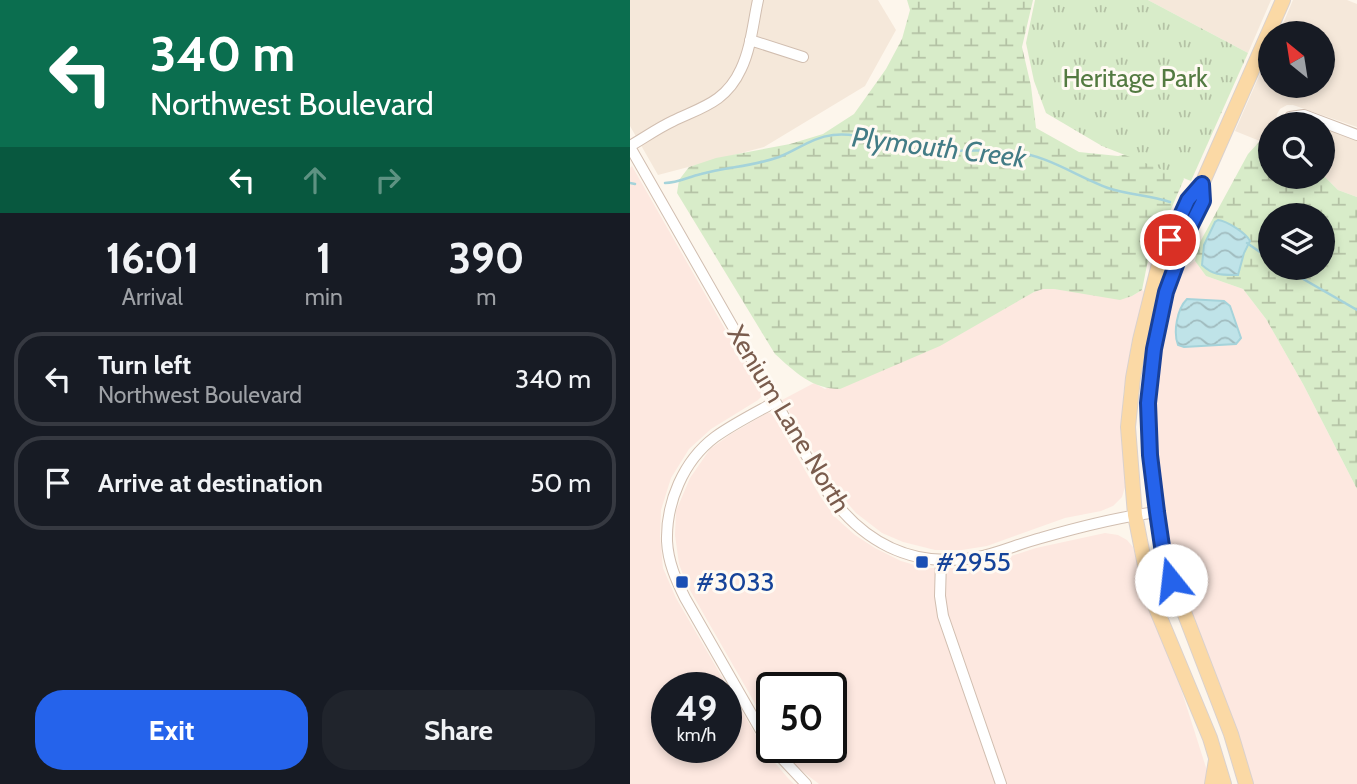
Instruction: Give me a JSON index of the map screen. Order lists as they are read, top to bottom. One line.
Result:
{"streets":{"street":["Xenium Lane North"]},"water":["Plymouth Creek"],"parks":["Heritage Park"],"places":{"transit":["#2955","#3033"]},"north":"top left","page":{"turn":["340 m","Northwest Boulevard"],"eta":["16:01","Arrival","1","min","390","m"],"list":[{"name":"Turn left","note":"Northwest Boulevard","value":"340 m"},{"name":"Arrive at destination","value":"50 m"}],"speed":"49 km/h","limit":"50","buttons":["Exit","Share"]}}
